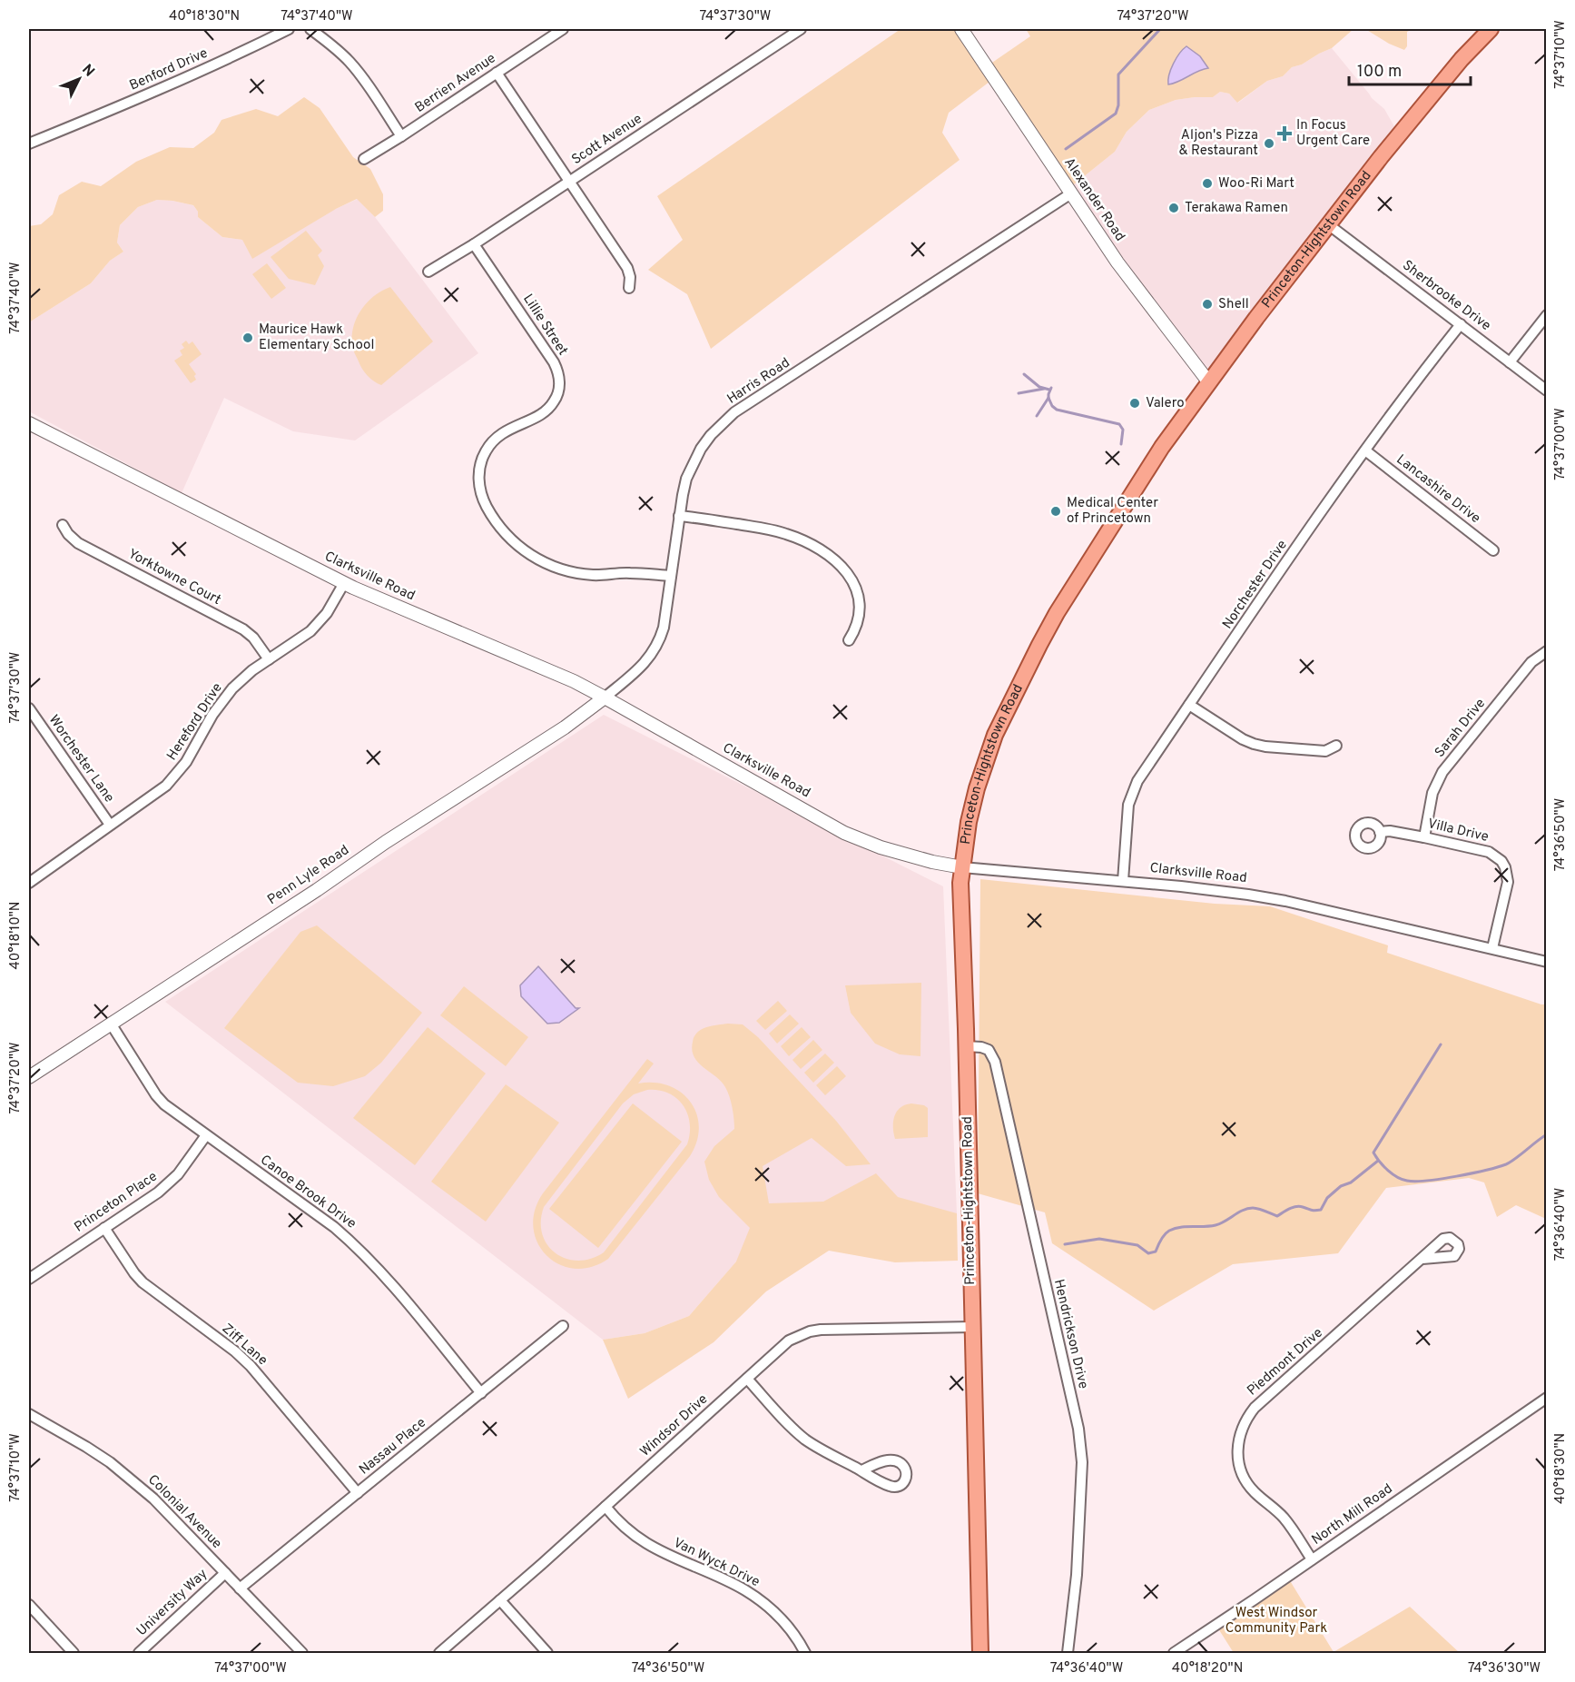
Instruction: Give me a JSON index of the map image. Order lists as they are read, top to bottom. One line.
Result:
{"streets":{"main road":["Princeton-Hightstown Road"],"street":["Benford Drive","Berrien Avenue","Scott Avenue","Alexander Road","Sherbrooke Drive","Lillie Street","Harris Road","Lancashire Drive","Clarksville Road","Yorktowne Court","Norchester Drive","Hereford Drive","Sarah Drive","Worchester Lane","Villa Drive","Penn Lyle Road","Canoe Brook Drive","Princeton Place","Hendrickson Drive","Ziff Lane","Piedmont Drive","Windsor Drive","Nassau Place","Colonial Avenue","North Mill Road","Van Wyck Drive","University Way"]},"crossings":[["Scott Avenue","Lillie Street"],["Alexander Road","Princeton-Hightstown Road"],["Alexander Road","Harris Road"],["Princeton-Hightstown Road","Sherbrooke Drive"],["Princeton-Hightstown Road","Clarksville Road"],["Princeton-Hightstown Road","Hendrickson Drive"],["Princeton-Hightstown Road","Windsor Drive"],["Sherbrooke Drive","Norchester Drive"],["Lillie Street","Harris Road"],["Harris Road","Clarksville Road"],["Harris Road","Penn Lyle Road"],["Lancashire Drive","Norchester Drive"],["Clarksville Road","Norchester Drive"],["Clarksville Road","Hereford Drive"],["Clarksville Road","Villa Drive"],["Clarksville Road","Penn Lyle Road"],["Yorktowne Court","Hereford Drive"],["Hereford Drive","Worchester Lane"],["Sarah Drive","Villa Drive"],["Penn Lyle Road","Canoe Brook Drive"],["Canoe Brook Drive","Princeton Place"],["Canoe Brook Drive","Nassau Place"],["Princeton Place","Ziff Lane"],["Ziff Lane","Nassau Place"],["Piedmont Drive","North Mill Road"],["Windsor Drive","Van Wyck Drive"],["Nassau Place","Colonial Avenue"],["Colonial Avenue","University Way"]],"parks":["West Windsor Community Park"],"places":{"health":["In Focus Urgent Care"],"other":["Aljon's Pizza & Restaurant","Woo-Ri Mart","Terakawa Ramen","Shell","Maurice Hawk Elementary School","Valero","Medical Center of Princetown"]},"scale_bar":"100 m","north":"top right","coordinates":["40°18'30\"N","74°37'40\"W","74°37'30\"W","74°37'20\"W","74°37'10\"W","74°37'00\"W","74°36'50\"W","40°18'10\"N","74°36'40\"W","40°18'20\"N","74°36'30\"W"]}
